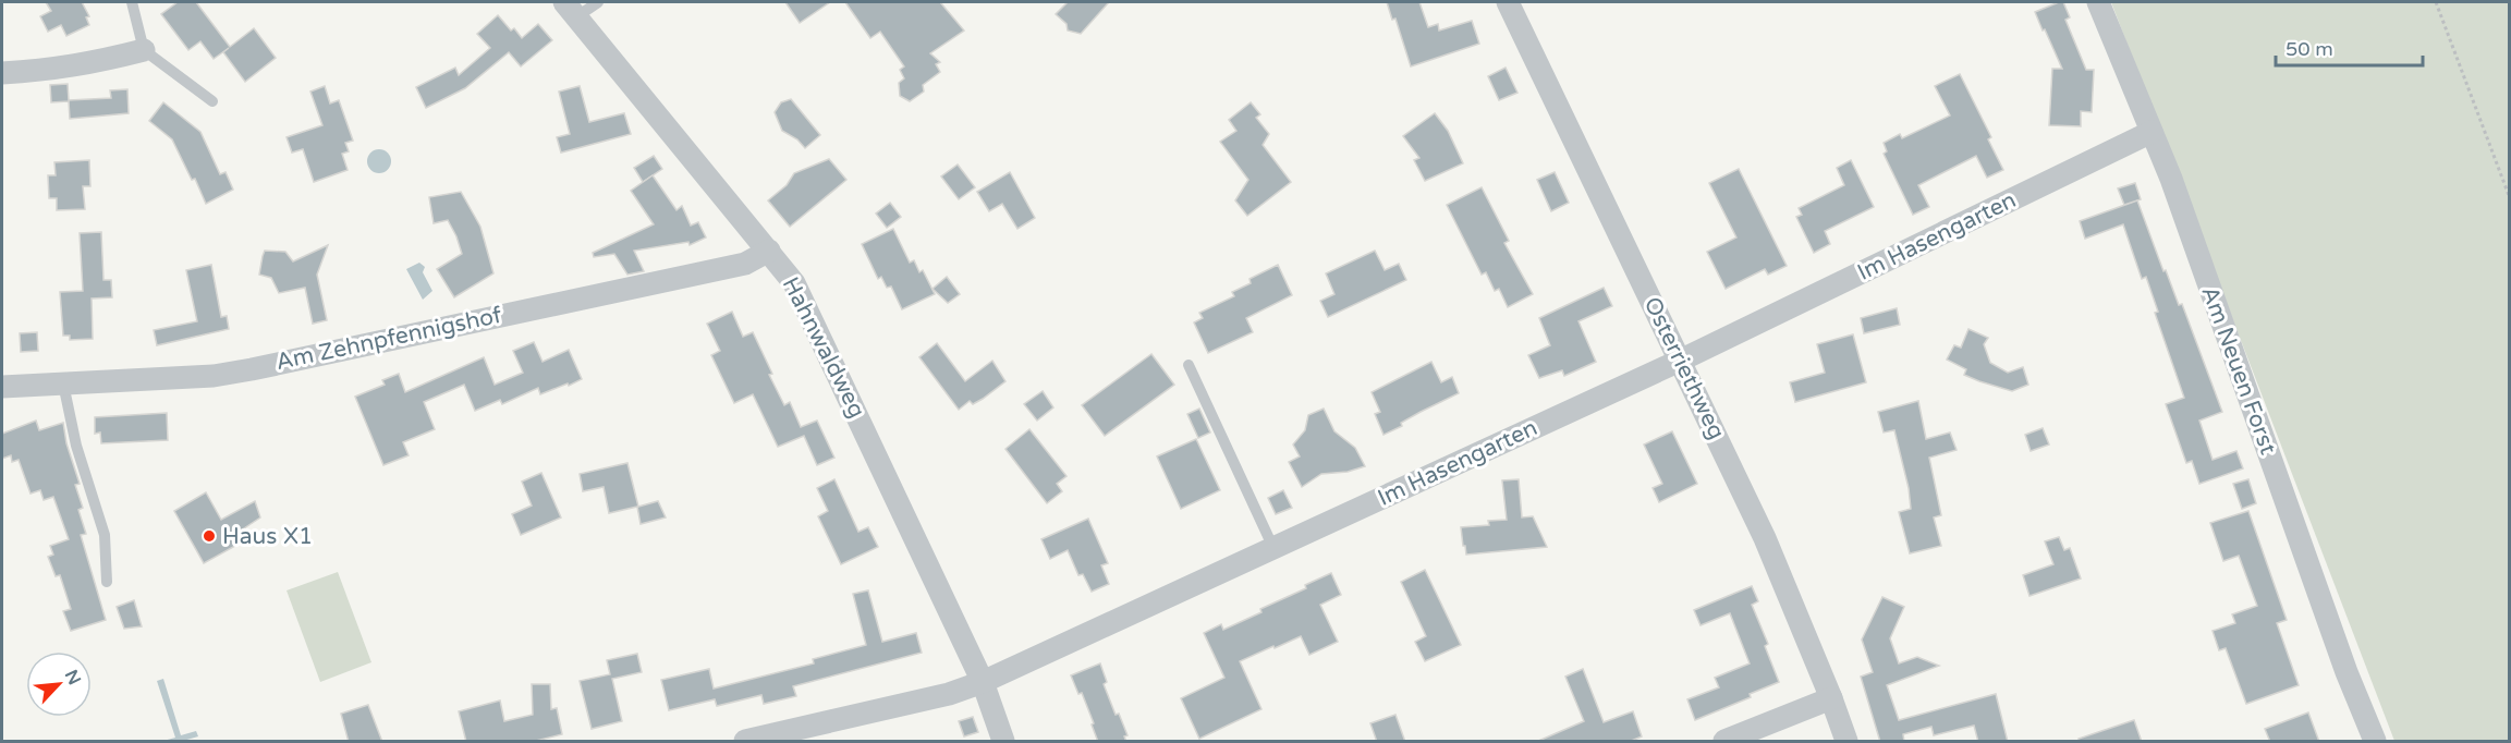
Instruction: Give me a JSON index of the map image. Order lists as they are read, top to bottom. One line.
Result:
{"streets":{"street":["Im Hasengarten","Am Zehnpfennigshof","Hahnwaldweg","Osterriethweg","Am Neuen Forst"]},"crossings":[["Im Hasengarten","Hahnwaldweg"],["Im Hasengarten","Osterriethweg"],["Im Hasengarten","Am Neuen Forst"],["Am Zehnpfennigshof","Hahnwaldweg"]],"places":["Haus X1"],"scale_bar":"50 m","north":"top right"}
